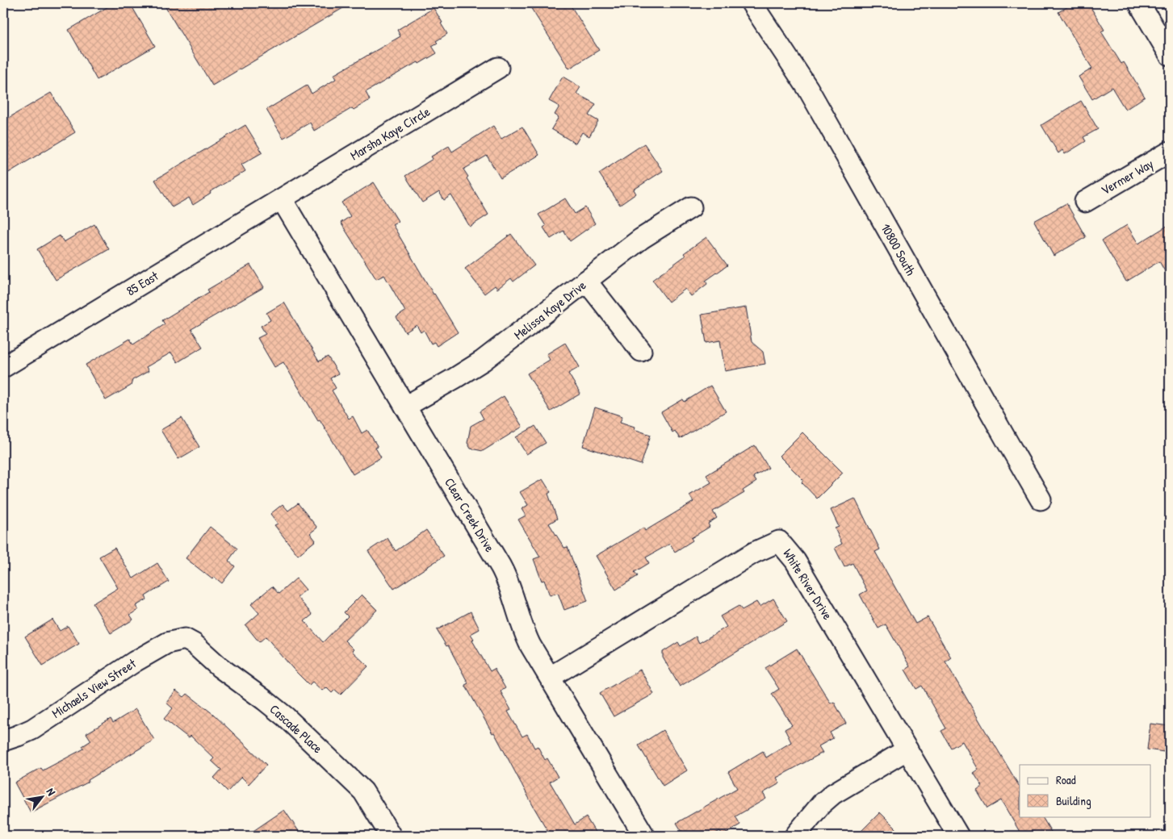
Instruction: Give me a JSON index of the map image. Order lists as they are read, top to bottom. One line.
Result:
{"streets":{"street":["Marsha Kaye Circle","Vermer Way","10800 South","85 East","Melissa Kaye Drive","Clear Creek Drive","White River Drive","Michaels View Street","Cascade Place"]},"crossings":[["Marsha Kaye Circle","85 East"],["Marsha Kaye Circle","Clear Creek Drive"],["85 East","Clear Creek Drive"],["Melissa Kaye Drive","Clear Creek Drive"],["Clear Creek Drive","White River Drive"],["Michaels View Street","Cascade Place"]],"legend":["Road","Building"],"north":"top right"}
